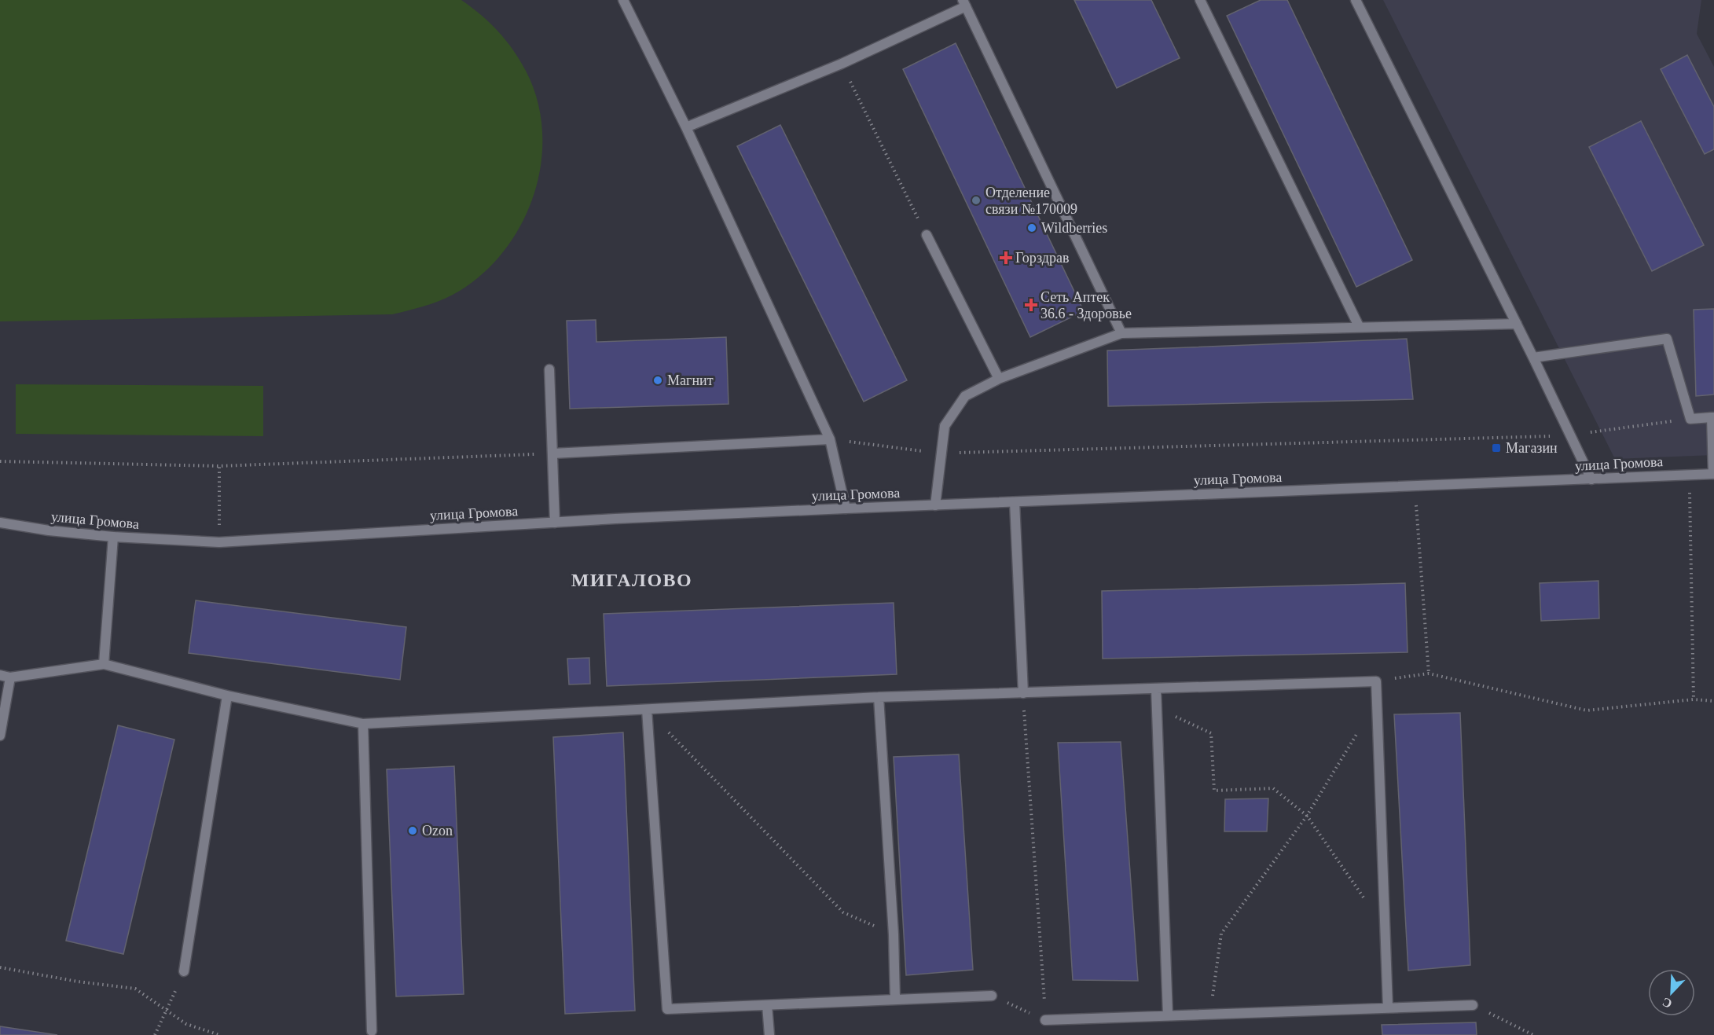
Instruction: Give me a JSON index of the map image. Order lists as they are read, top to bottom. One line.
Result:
{"streets":{"street":["улица Громова"]},"districts":["МИГАЛОВО"],"places":{"other":["Отделение связи №170009","Wildberries","Магнит","Ozon"],"health":["Горздрав","Сеть Аптек 36.6 - Здоровье"],"transit":["Магазин"]},"north":"bottom left"}
